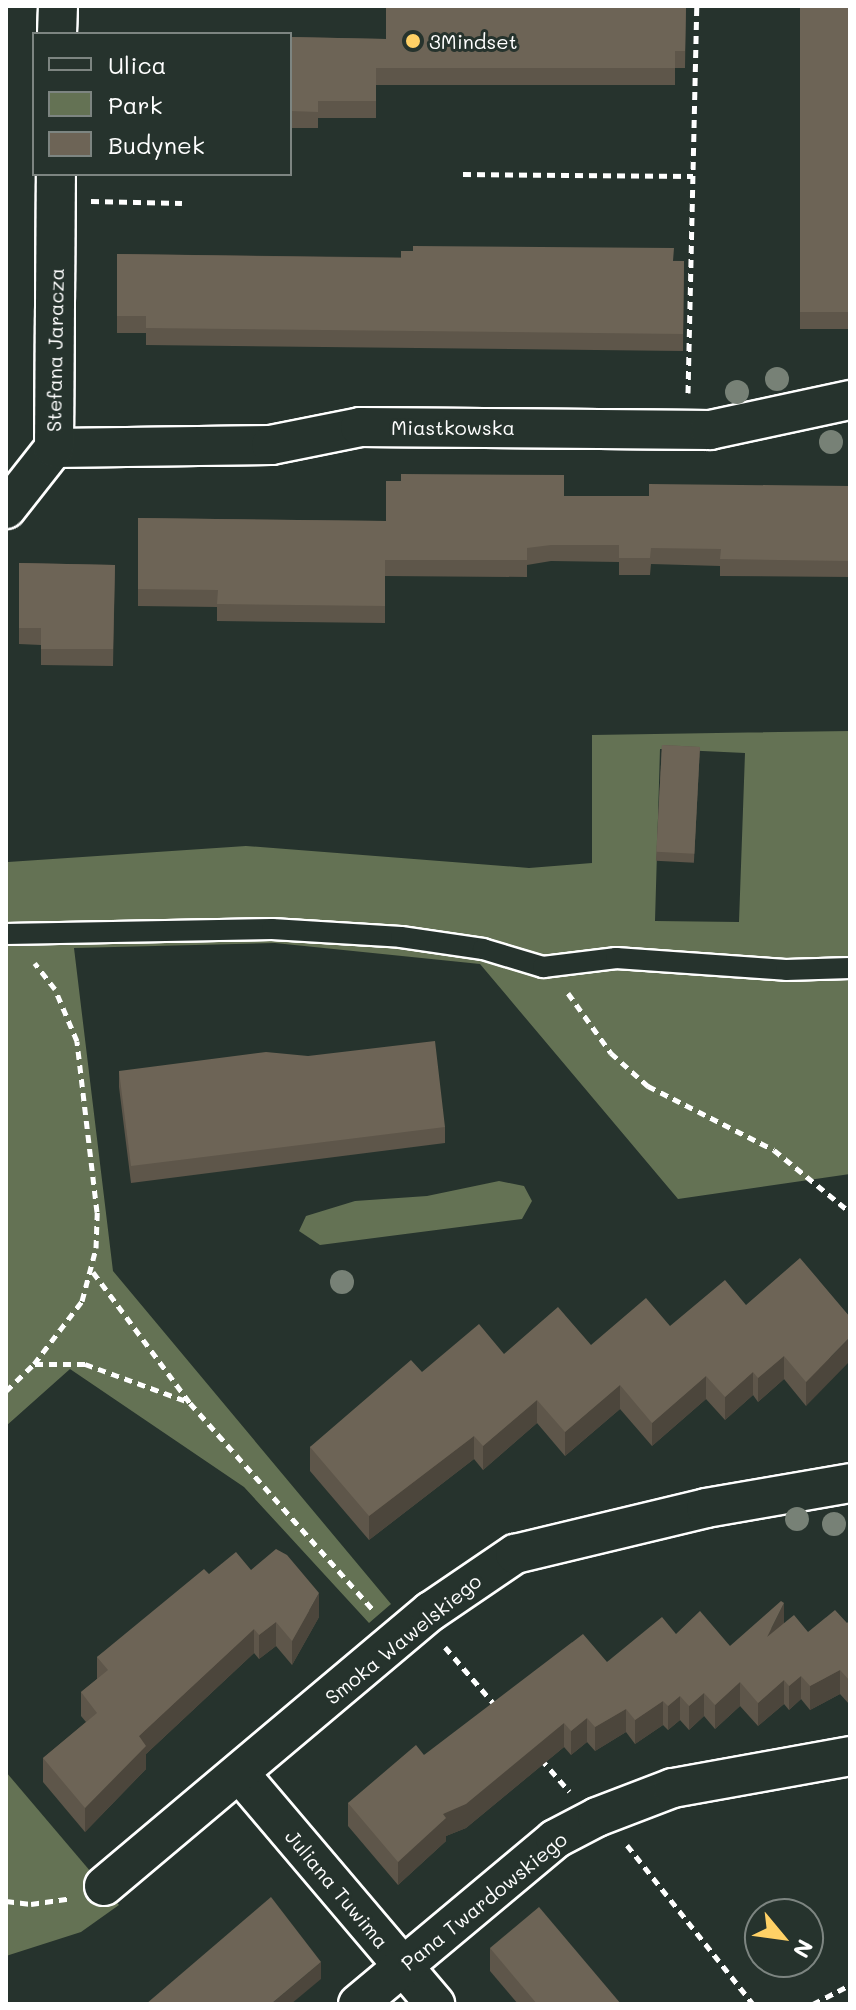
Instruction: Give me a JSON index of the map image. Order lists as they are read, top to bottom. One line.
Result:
{"streets":{"street":["Stefana Jaracza","Miastkowska","Smoka Wawelskiego","Juliana Tuwima","Pana Twardowskiego"]},"crossings":[["Stefana Jaracza","Miastkowska"],["Smoka Wawelskiego","Juliana Tuwima"],["Juliana Tuwima","Pana Twardowskiego"]],"places":["3Mindset"],"legend":["Ulica","Park","Budynek"],"north":"bottom right"}
